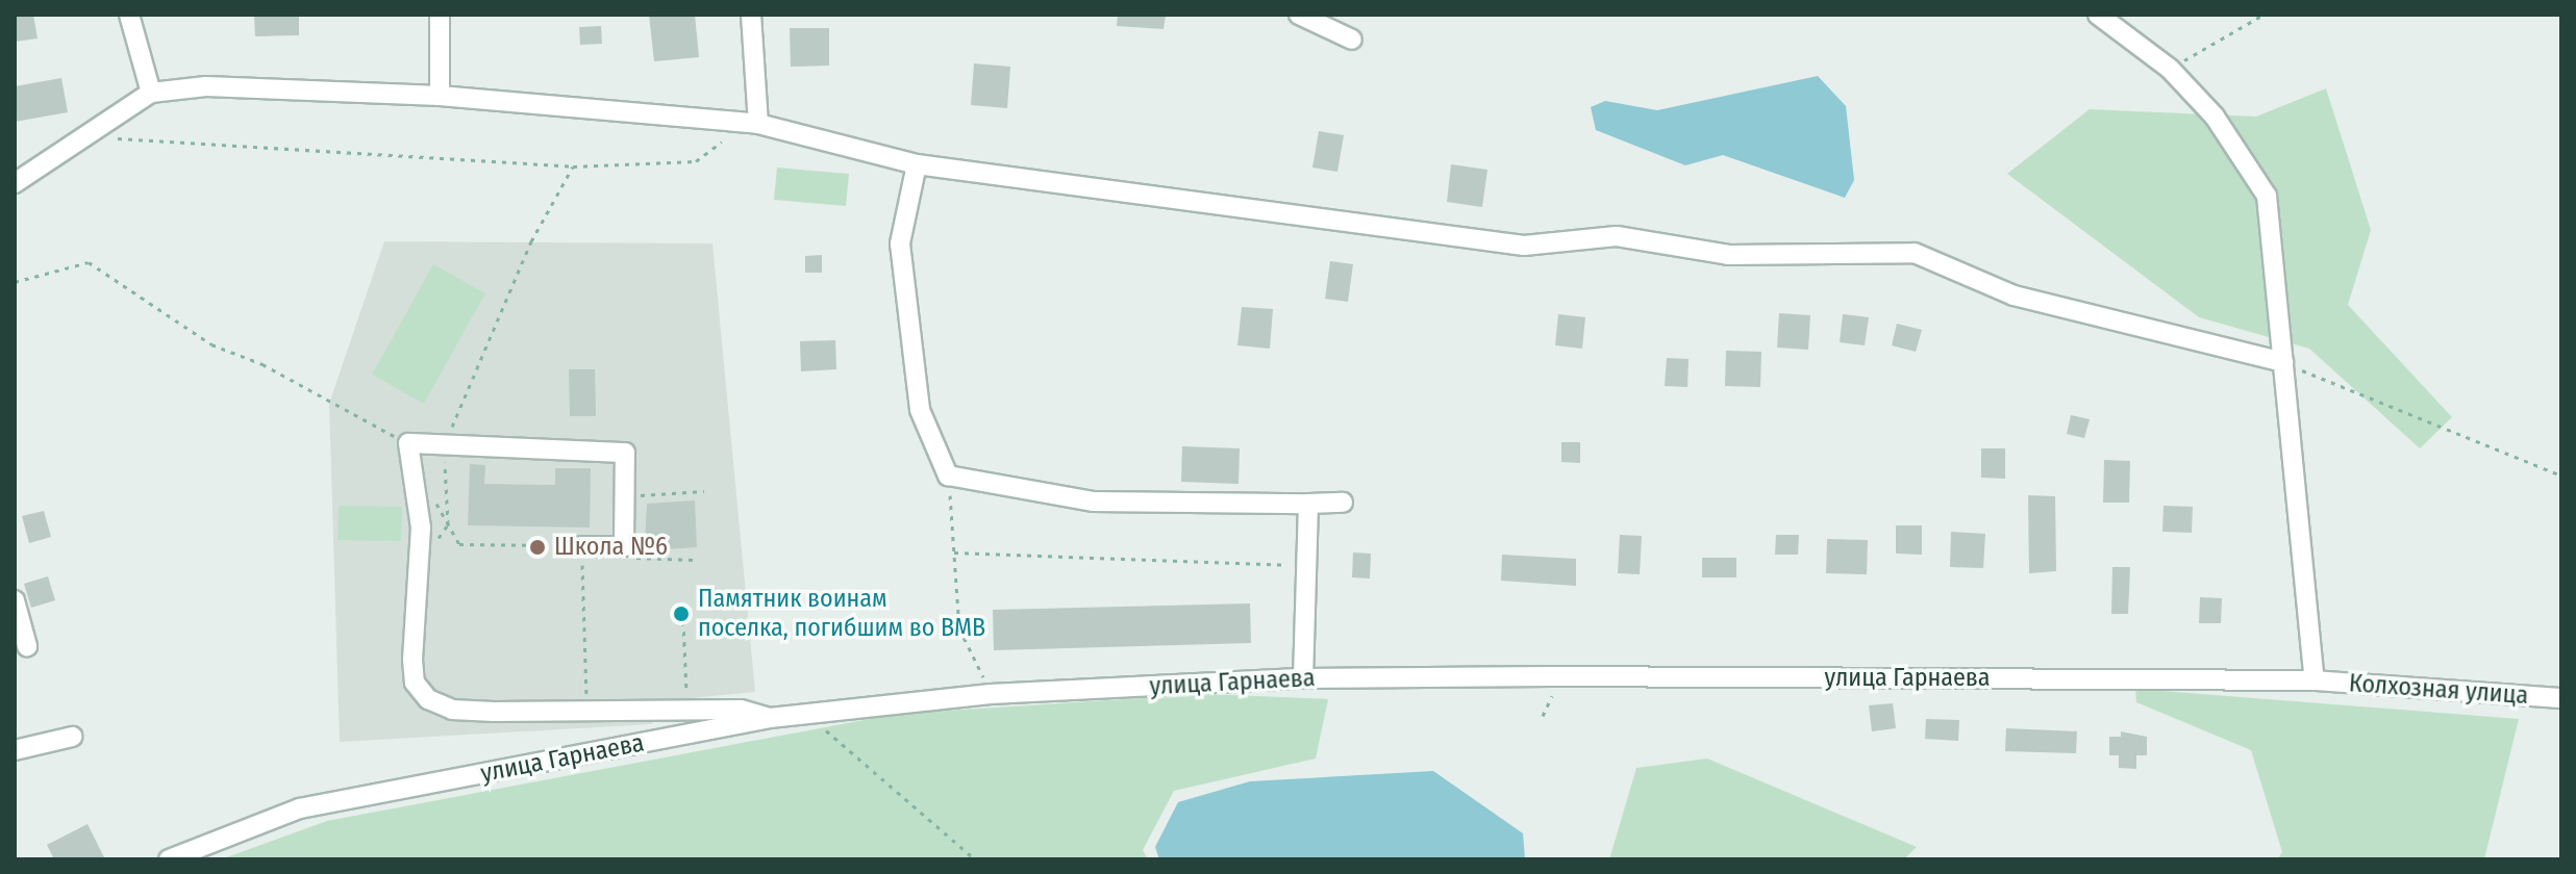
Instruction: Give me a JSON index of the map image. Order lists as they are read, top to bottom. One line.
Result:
{"streets":{"street":["улица Гарнаева","Колхозная улица"]},"crossings":[["улица Гарнаева","Колхозная улица"]],"places":["Школа №6","Памятник воинам поселка, погибшим во ВМВ"]}
